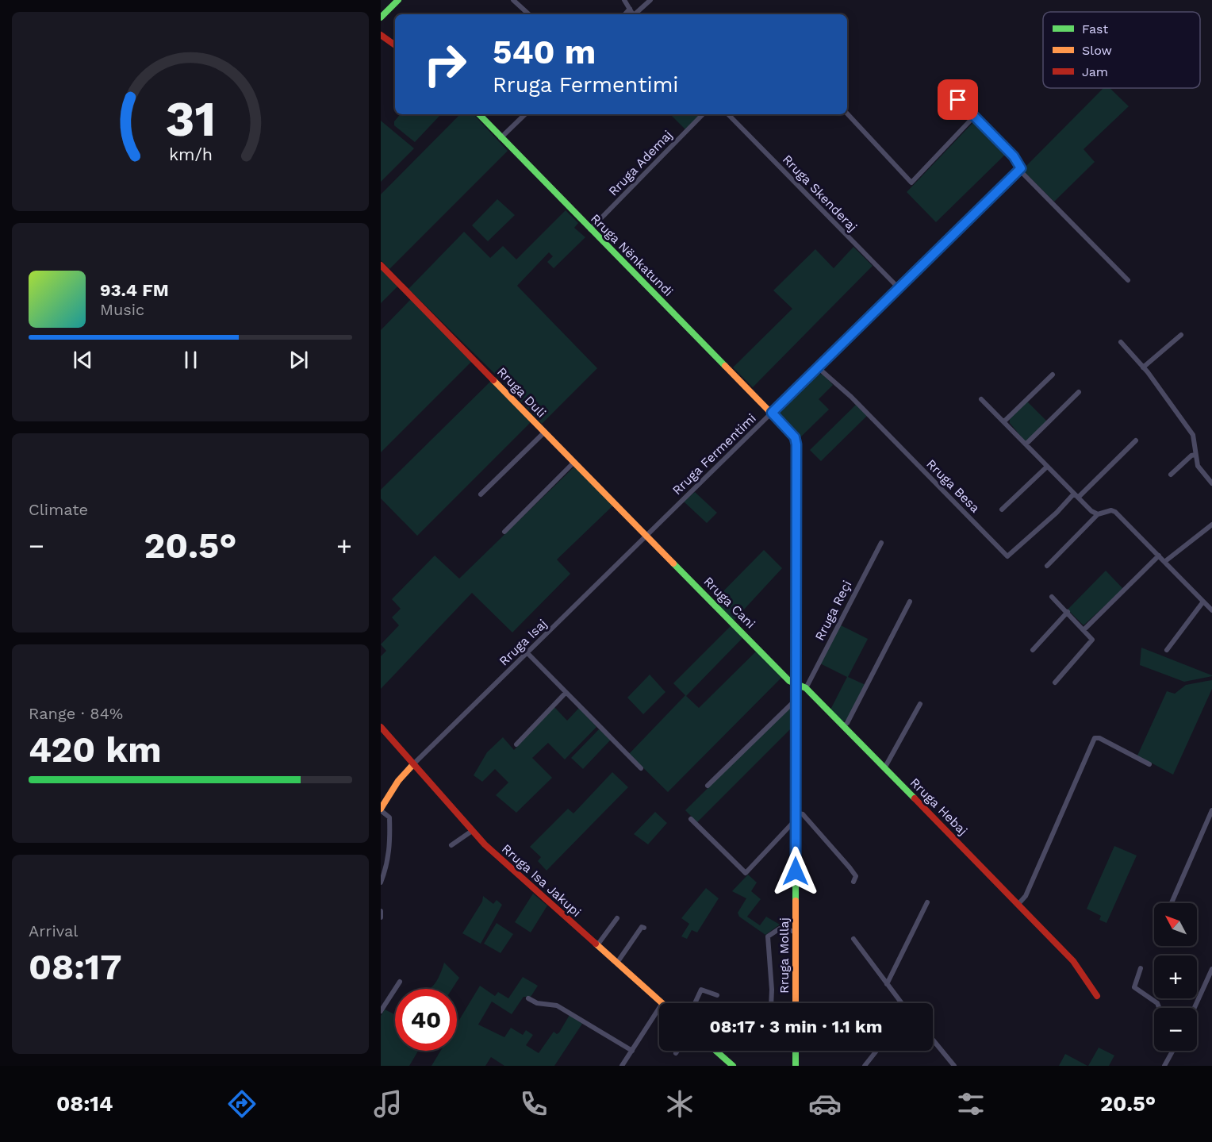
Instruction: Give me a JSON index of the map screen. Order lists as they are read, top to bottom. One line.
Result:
{"streets":{"street":["Rruga Ademaj","Rruga Skenderaj","Rruga Nënkatundi","Rruga Duli","Rruga Fermentimi","Rruga Besa","Rruga Cani","Rruga Reçi","Rruga Isaj","Rruga Hebaj","Rruga Isa Jakupi","Rruga Mollaj"]},"crossings":[["Rruga Ademaj","Rruga Nënkatundi"],["Rruga Skenderaj","Rruga Fermentimi"],["Rruga Nënkatundi","Rruga Fermentimi"],["Rruga Nënkatundi","Rruga Mollaj"],["Rruga Duli","Rruga Fermentimi"],["Rruga Duli","Rruga Cani"],["Rruga Duli","Rruga Isaj"],["Rruga Fermentimi","Rruga Besa"],["Rruga Fermentimi","Rruga Cani"],["Rruga Fermentimi","Rruga Isaj"],["Rruga Fermentimi","Rruga Mollaj"],["Rruga Cani","Rruga Isaj"],["Rruga Cani","Rruga Mollaj"],["Rruga Reçi","Rruga Hebaj"],["Rruga Isaj","Rruga Isa Jakupi"]],"legend":["Fast","Slow","Jam"],"north":"top left","page":{"turn":["540 m","Rruga Fermentimi"],"song":["93.4 FM","Music"],"tile":["Climate",["Range · 84%","420 km"],["Arrival","08:17"]],"heat":["−","20.5°","+"],"map_buttons":["+","−"],"limit":"40","trip":"08:17 · 3 min · 1.1 km","tabs":["08:14","20.5°"],"gauge":["31","km/h"]}}
